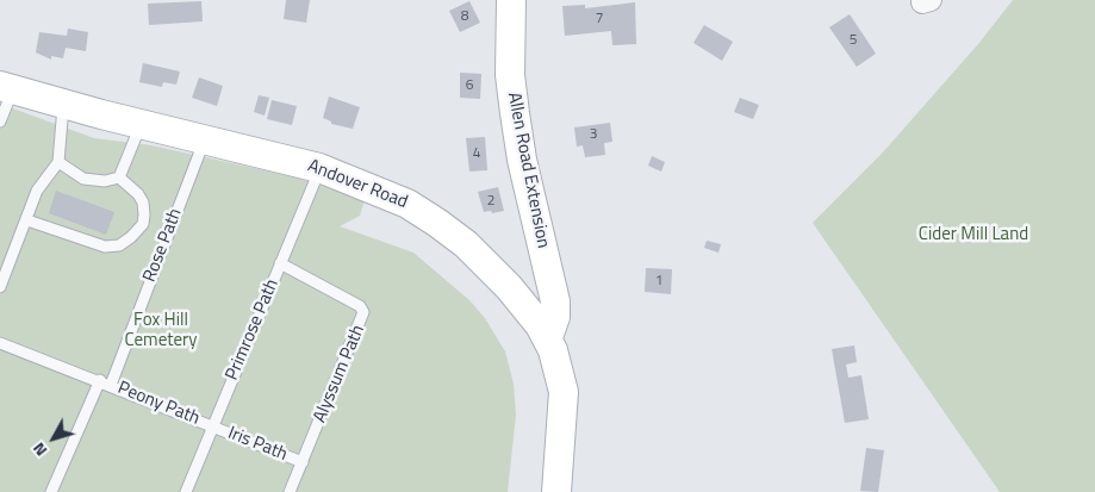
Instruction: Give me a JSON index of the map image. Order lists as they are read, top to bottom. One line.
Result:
{"streets":{"main road":["Allen Road Extension","Andover Road"],"lane":["Rose Path","Primrose Path","Alyssum Path","Peony Path","Iris Path"]},"crossings":[["Allen Road Extension","Andover Road"],["Andover Road","Rose Path"],["Andover Road","Primrose Path"],["Rose Path","Peony Path"],["Primrose Path","Alyssum Path"],["Primrose Path","Peony Path"],["Primrose Path","Iris Path"],["Alyssum Path","Iris Path"],["Peony Path","Iris Path"]],"parks":["Cider Mill Land","Fox Hill Cemetery"],"house_numbers":["8","7","5","6","3","4","2","1"],"north":"bottom left"}
